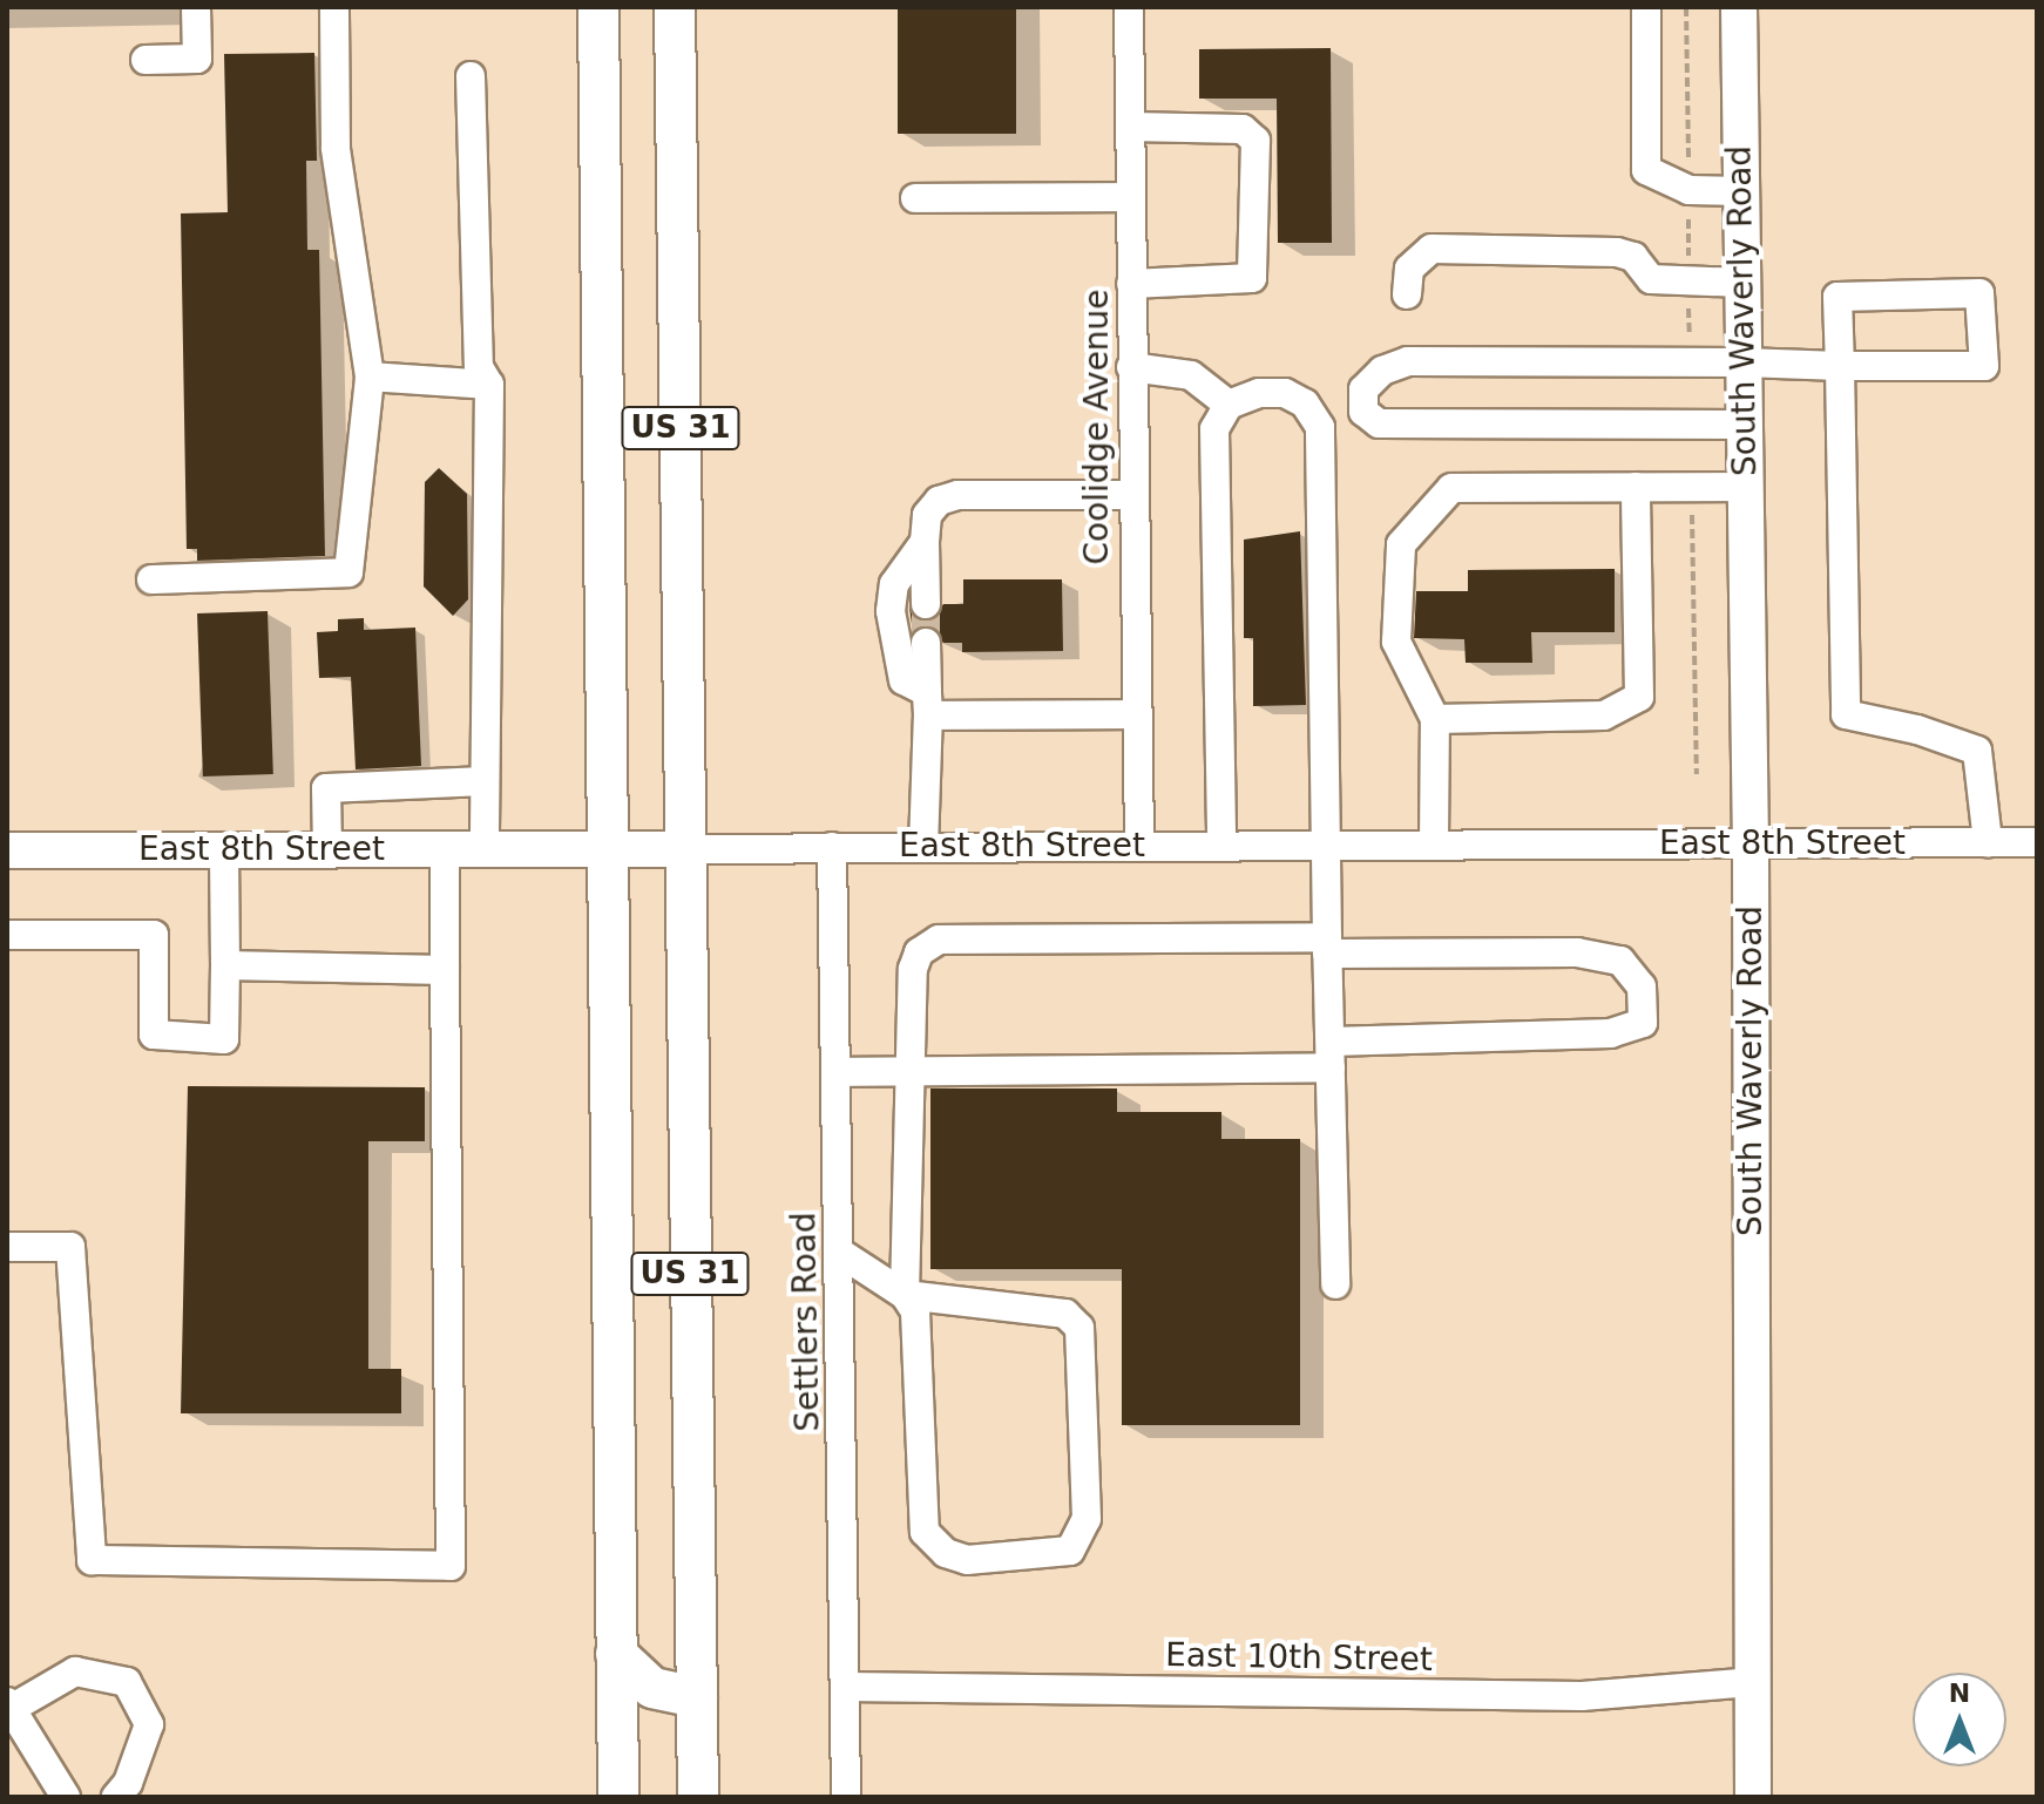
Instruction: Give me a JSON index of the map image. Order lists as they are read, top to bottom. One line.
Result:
{"streets":{"highway":["US 31"],"main road":["South Waverly Road","East 8th Street"],"street":["Coolidge Avenue","Settlers Road","East 10th Street"]},"crossings":[["South Waverly Road","East 8th Street"],["South Waverly Road","East 10th Street"],["Coolidge Avenue","East 8th Street"],["US 31","East 8th Street"],["East 8th Street","Settlers Road"],["Settlers Road","East 10th Street"]],"north":"top"}
